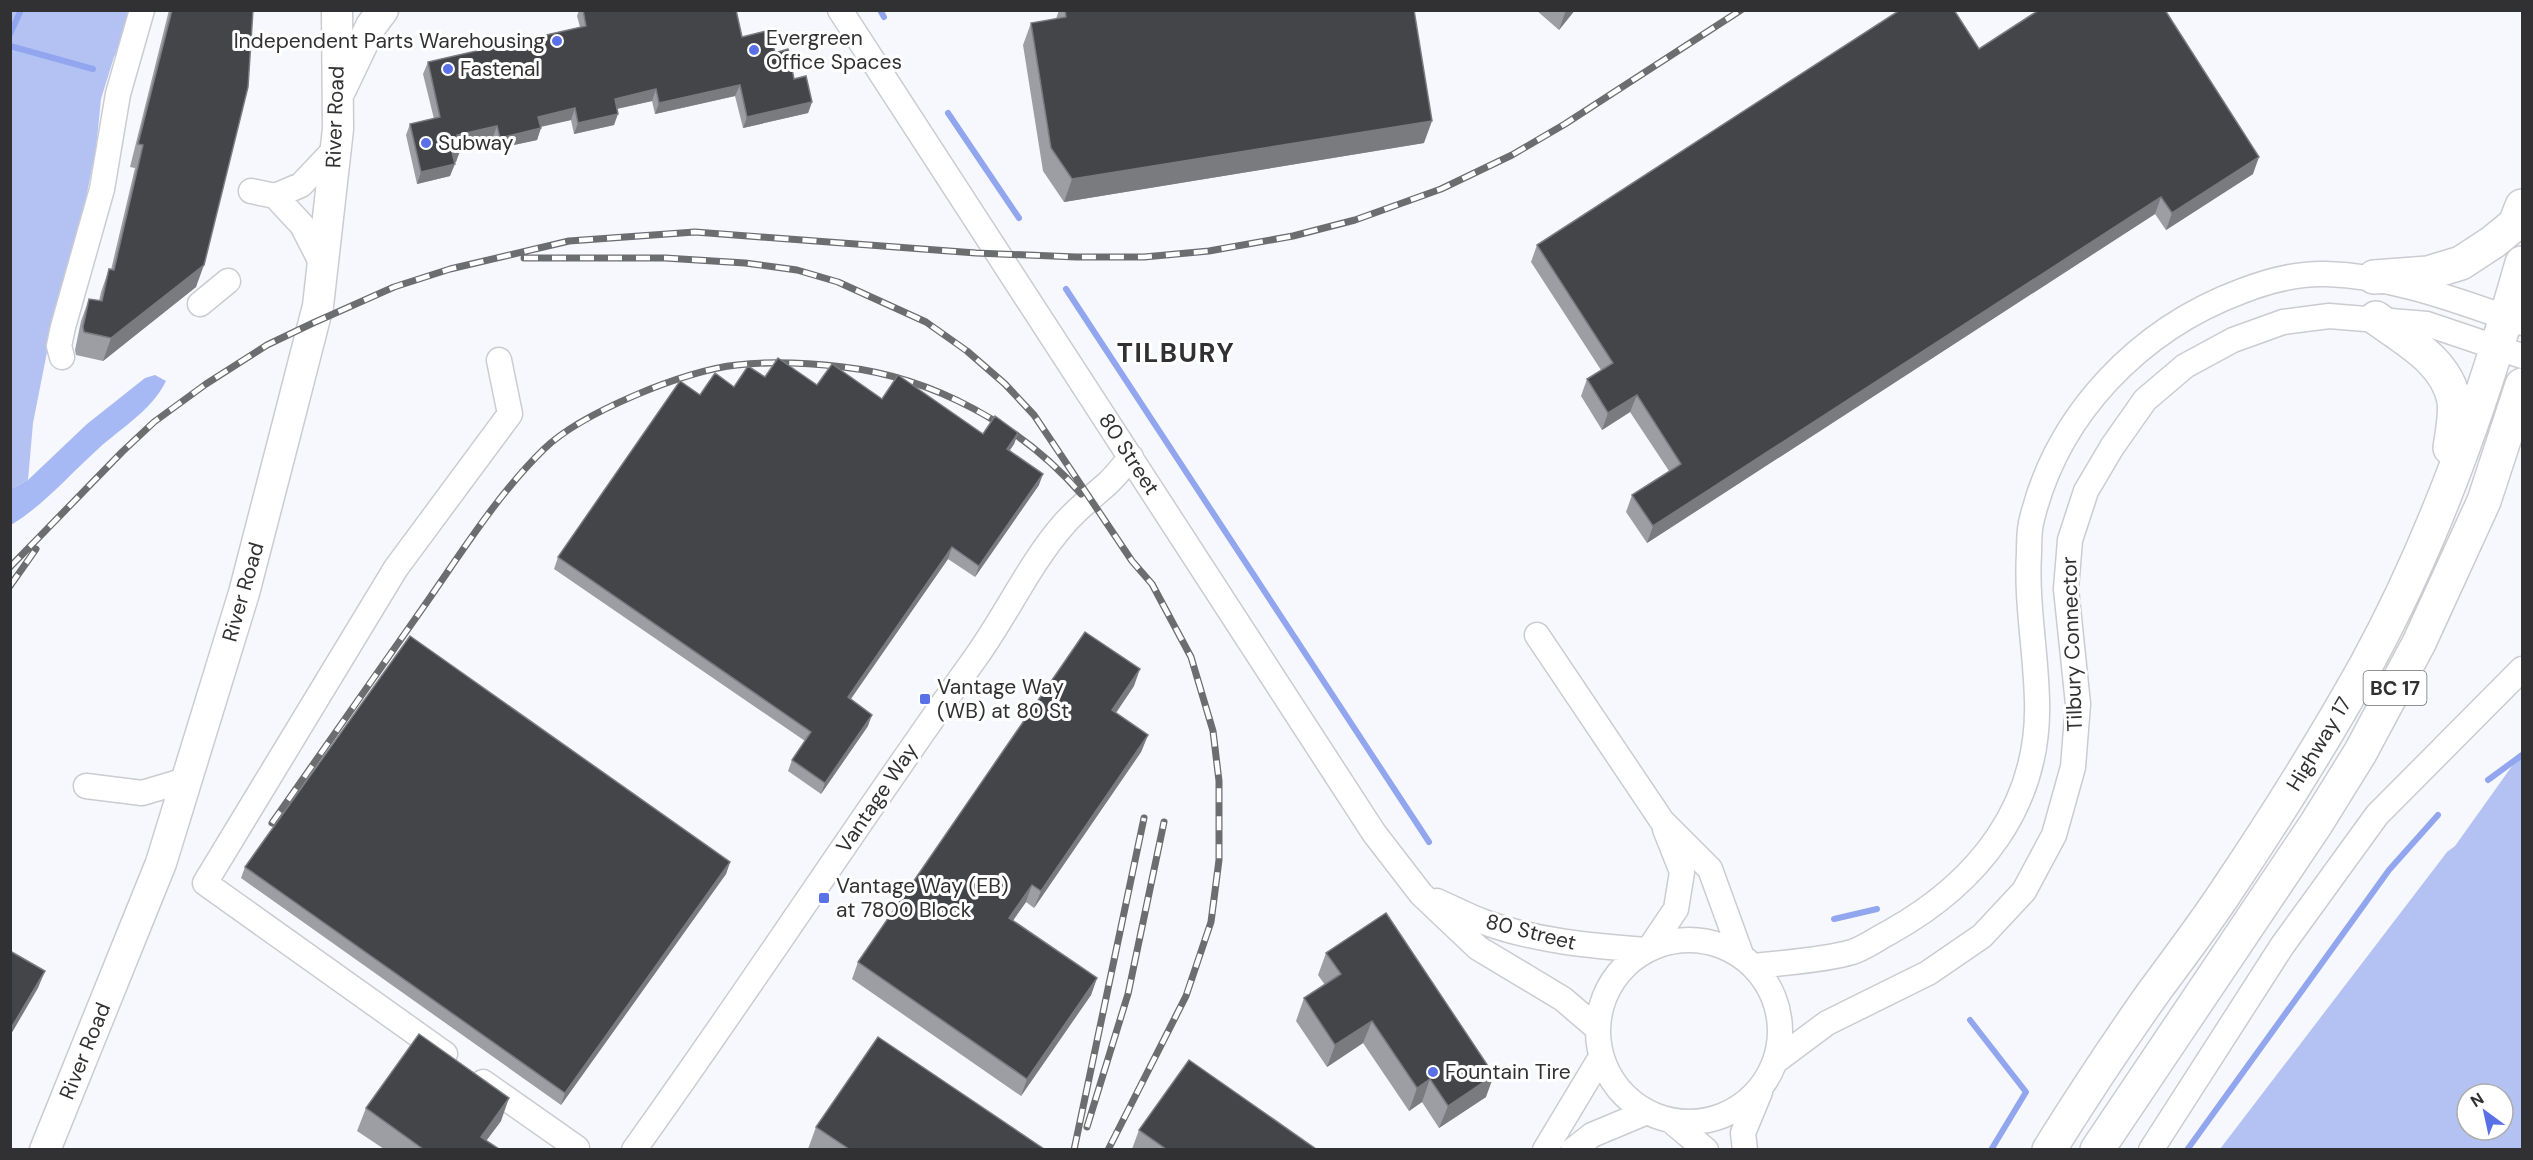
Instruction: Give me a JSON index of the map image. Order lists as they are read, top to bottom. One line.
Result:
{"streets":{"highway":["BC 17","Highway 17"],"main road":["River Road"],"street":["80 Street","Tilbury Connector","Vantage Way"]},"crossings":[["80 Street","Tilbury Connector"],["80 Street","Vantage Way"],["Tilbury Connector","Highway 17"]],"districts":["TILBURY"],"places":{"other":["Independent Parts Warehousing","Evergreen Office Spaces","Fastenal","Subway","Fountain Tire"],"transit":["Vantage Way (WB) at 80 St","Vantage Way (EB) at 7800 Block"]},"north":"top left"}
